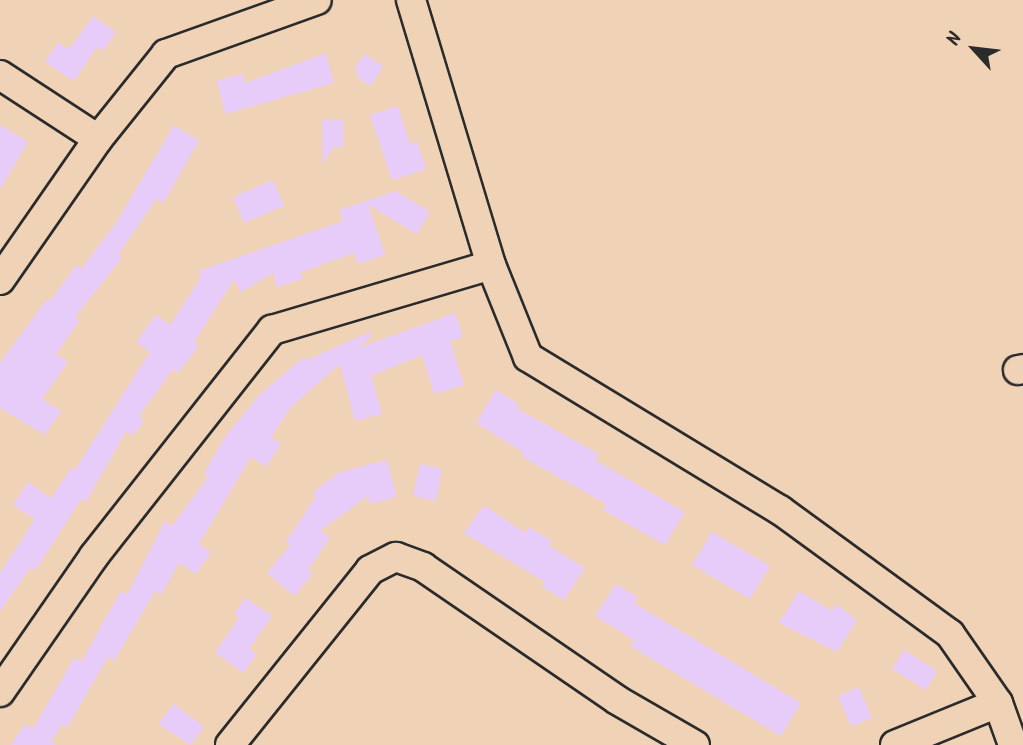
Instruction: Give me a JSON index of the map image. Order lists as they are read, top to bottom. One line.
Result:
{"north":"top left"}
